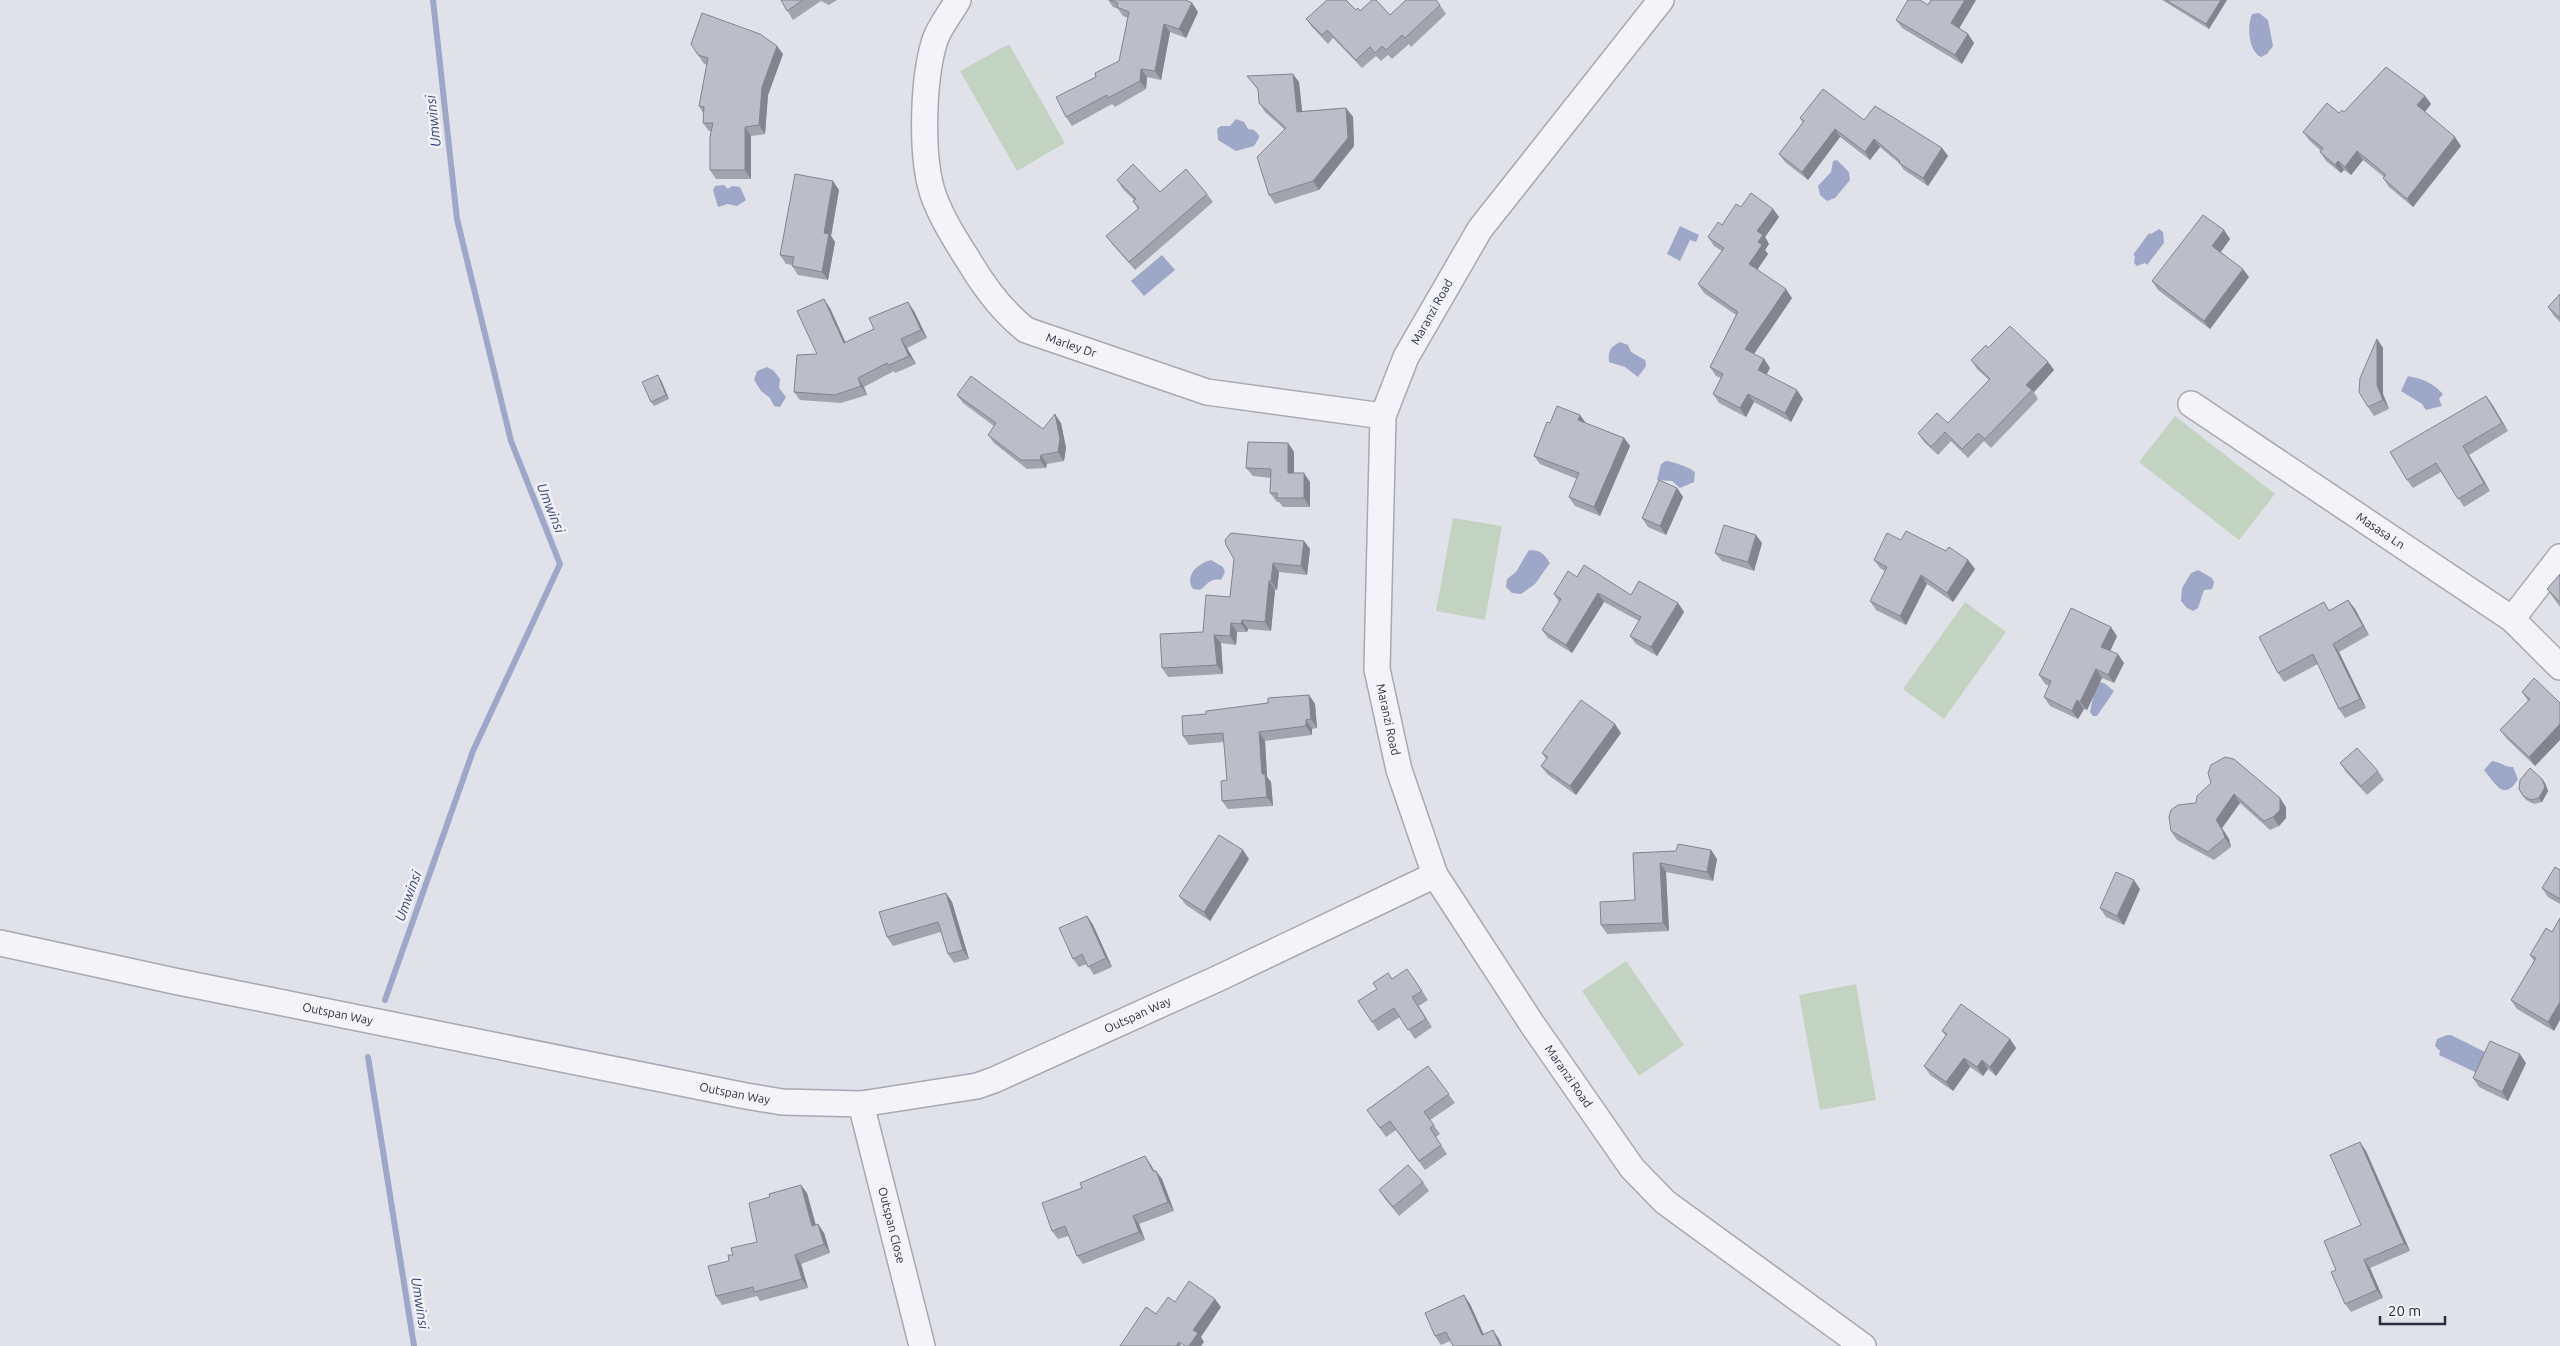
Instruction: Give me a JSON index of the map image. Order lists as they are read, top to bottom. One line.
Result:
{"streets":{"street":["Maranzi Road","Marley Dr","Masasa Ln","Outspan Way","Outspan Close"]},"crossings":[["Maranzi Road","Marley Dr"],["Maranzi Road","Outspan Way"],["Outspan Way","Outspan Close"]],"water":["Umwinsi"],"scale_bar":"20 m"}
